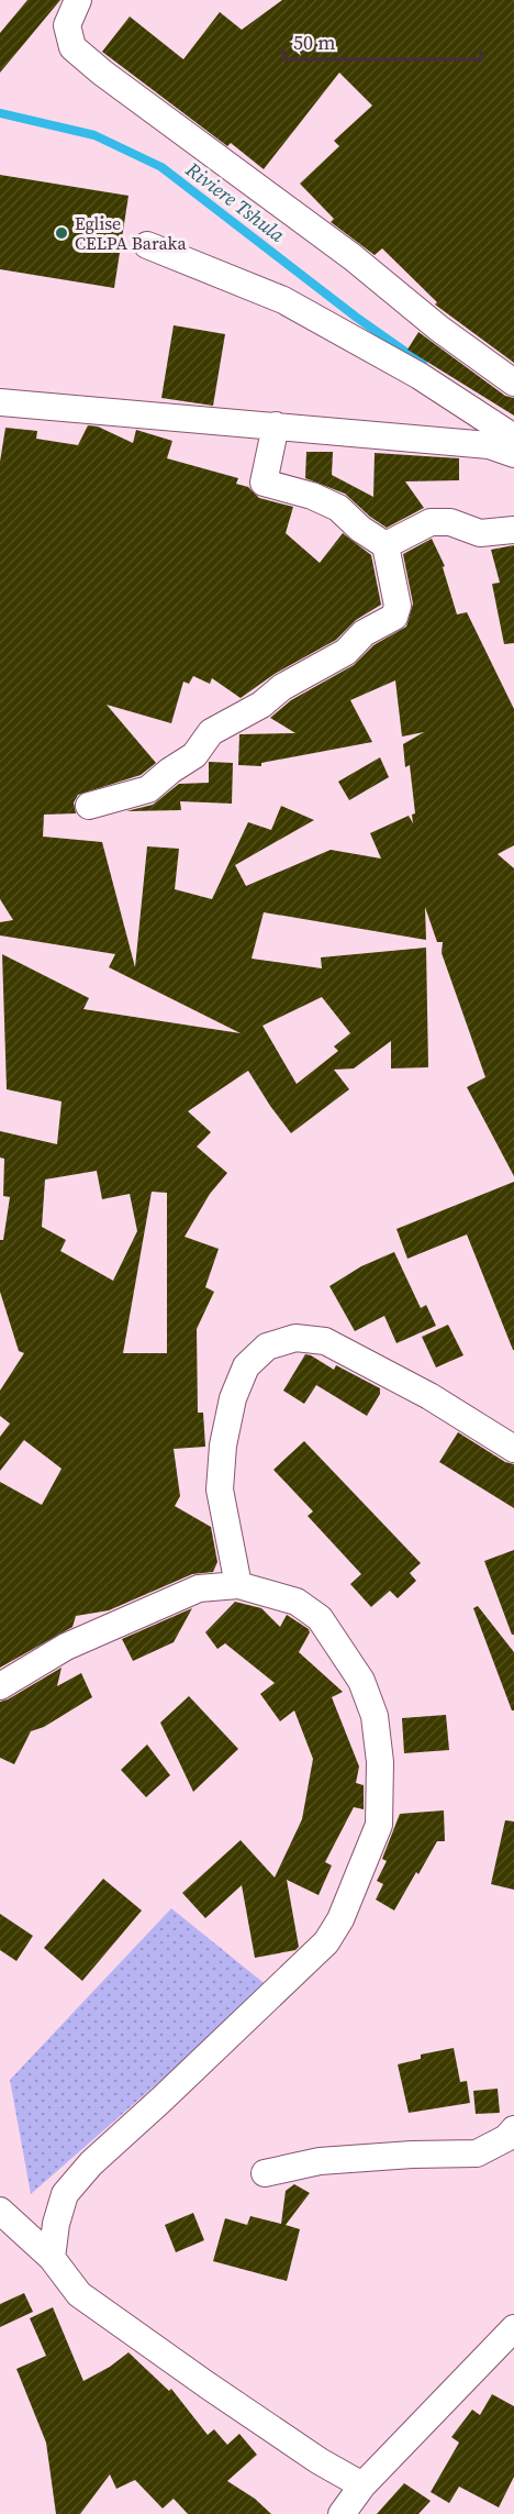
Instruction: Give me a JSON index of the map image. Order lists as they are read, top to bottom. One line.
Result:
{"water":["Riviere Tshula"],"places":["Eglise CELPA Baraka"],"scale_bar":"50 m"}
